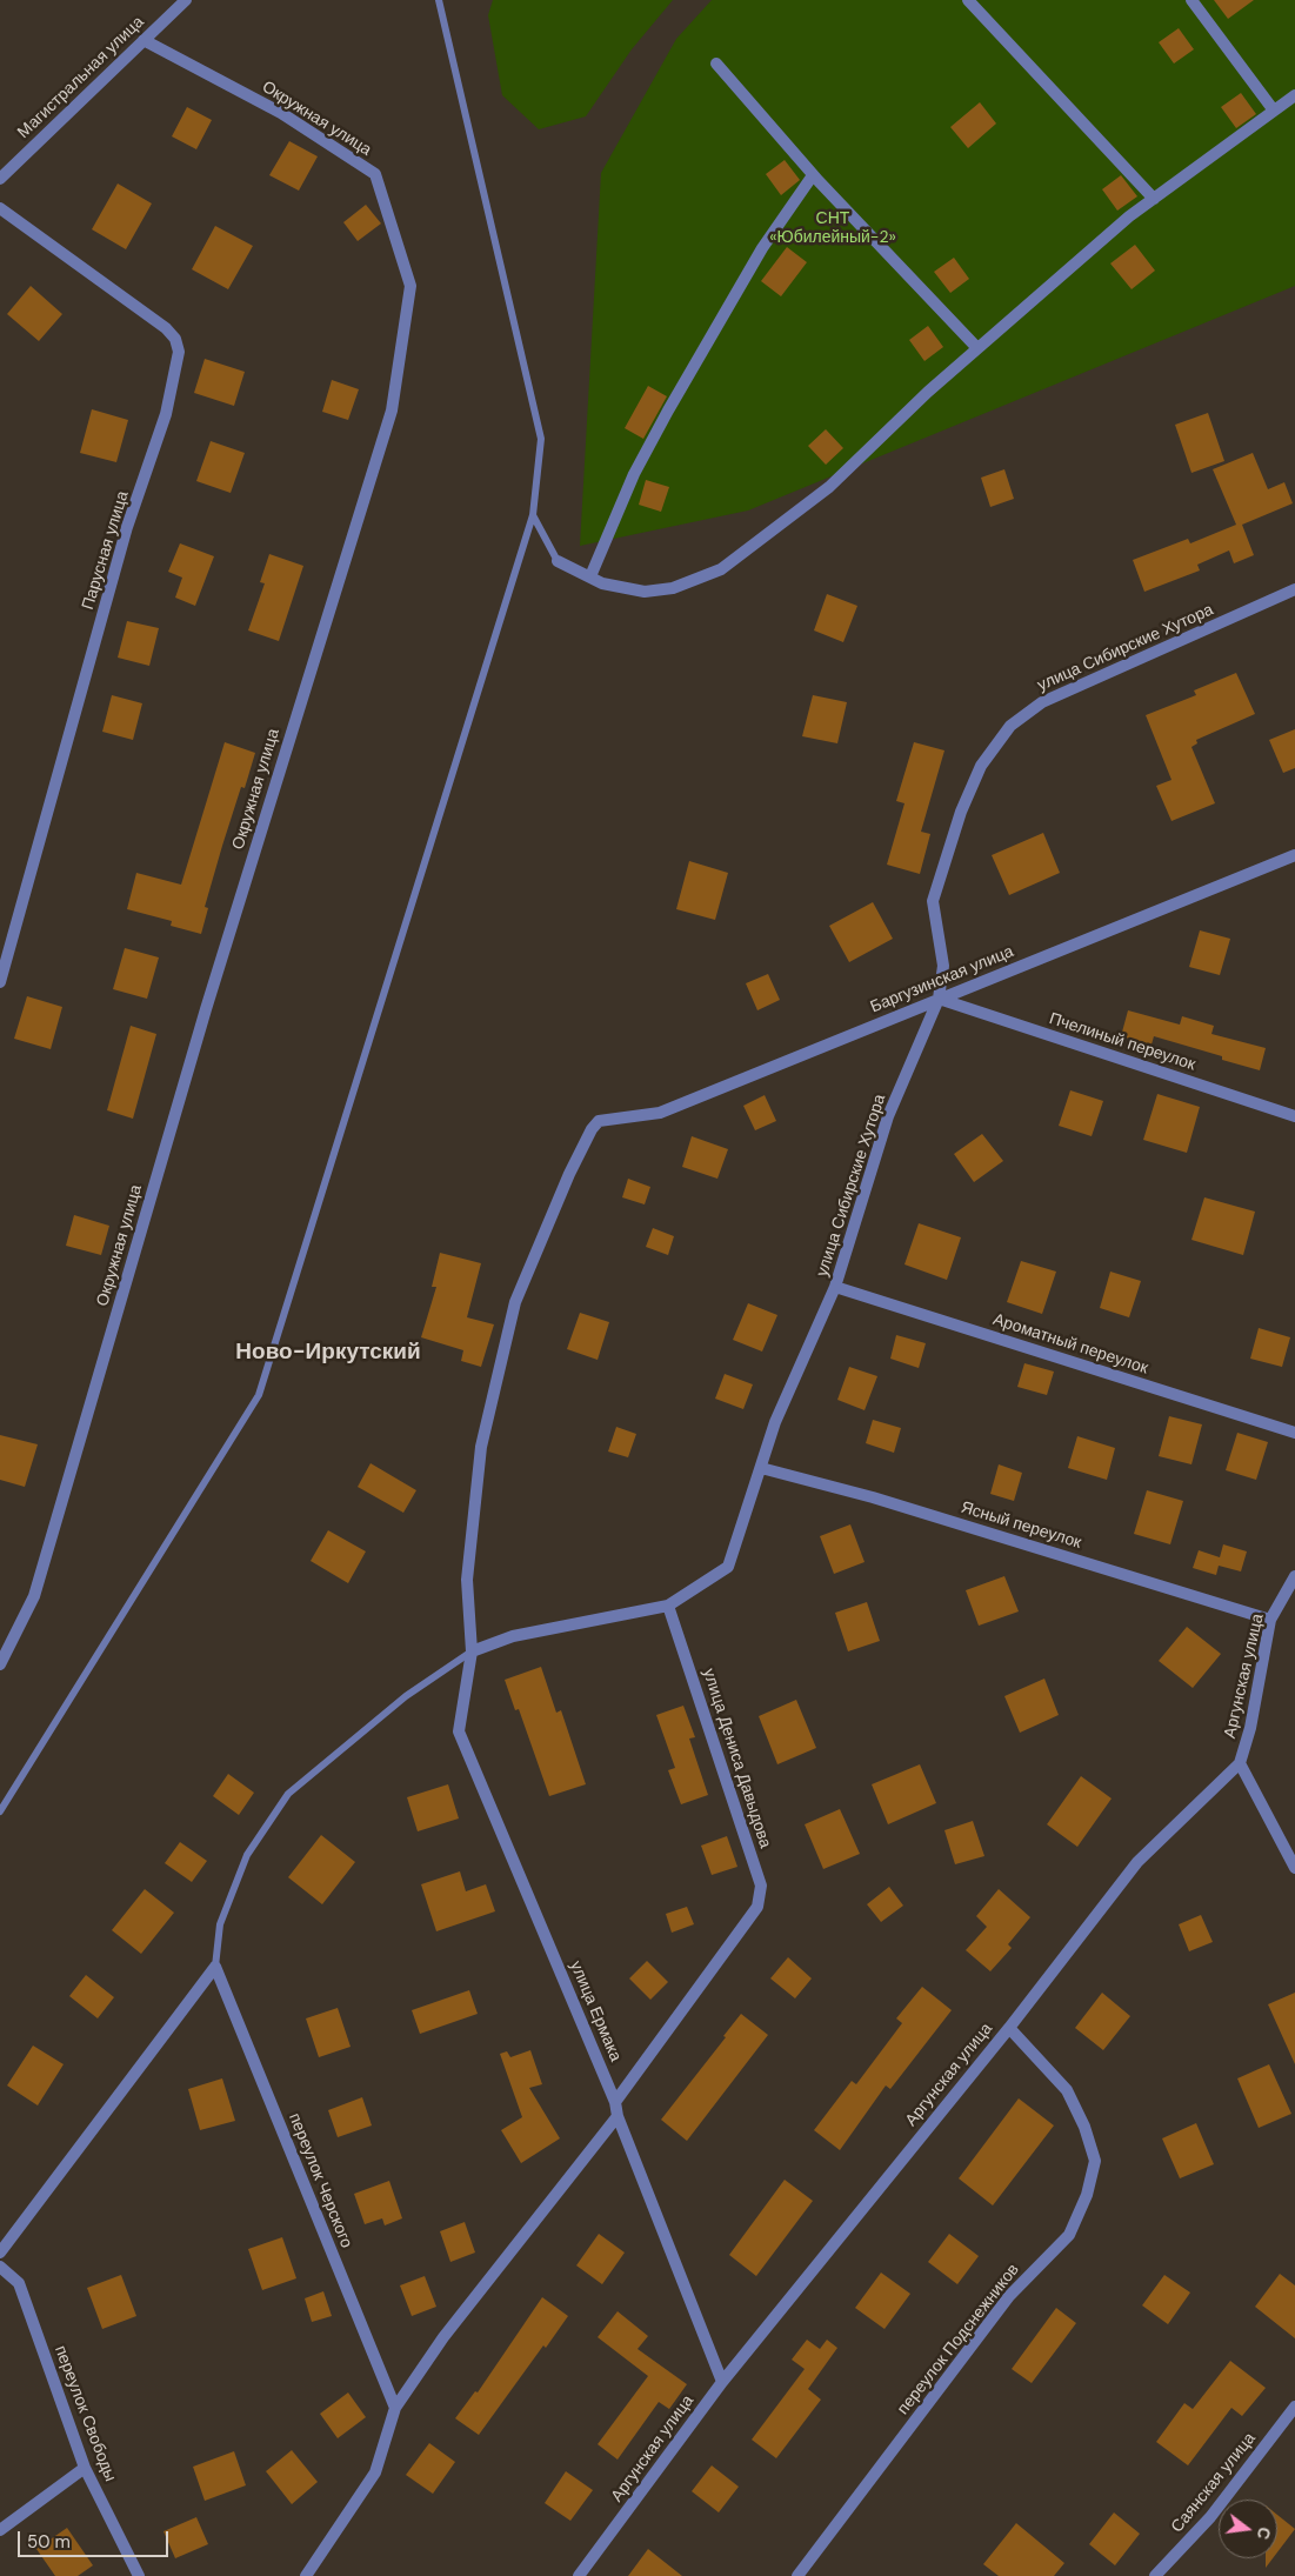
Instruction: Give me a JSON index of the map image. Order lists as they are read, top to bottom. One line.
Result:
{"streets":{"street":["Магистральная улица","Окружная улица","Парусная улица","улица Сибирские Хутора","Баргузинская улица","Пчелиный переулок","Ароматный переулок","Ясный переулок","Аргунская улица","улица Дениса Давыдова","улица Ермака","переулок Черского","переулок Подснежников","переулок Свободы","Саянская улица"]},"crossings":[["Магистральная улица","Окружная улица"],["улица Сибирские Хутора","Баргузинская улица"],["улица Сибирские Хутора","Пчелиный переулок"],["улица Сибирские Хутора","Ароматный переулок"],["улица Сибирские Хутора","Ясный переулок"],["Баргузинская улица","Пчелиный переулок"],["Баргузинская улица","улица Ермака"],["Ясный переулок","Аргунская улица"],["Аргунская улица","улица Ермака"],["Аргунская улица","переулок Подснежников"],["улица Дениса Давыдова","улица Ермака"]],"districts":["Ново-Иркутский"],"parks":["СНТ «Юбилейный-2»"],"scale_bar":"50 m","north":"right"}
